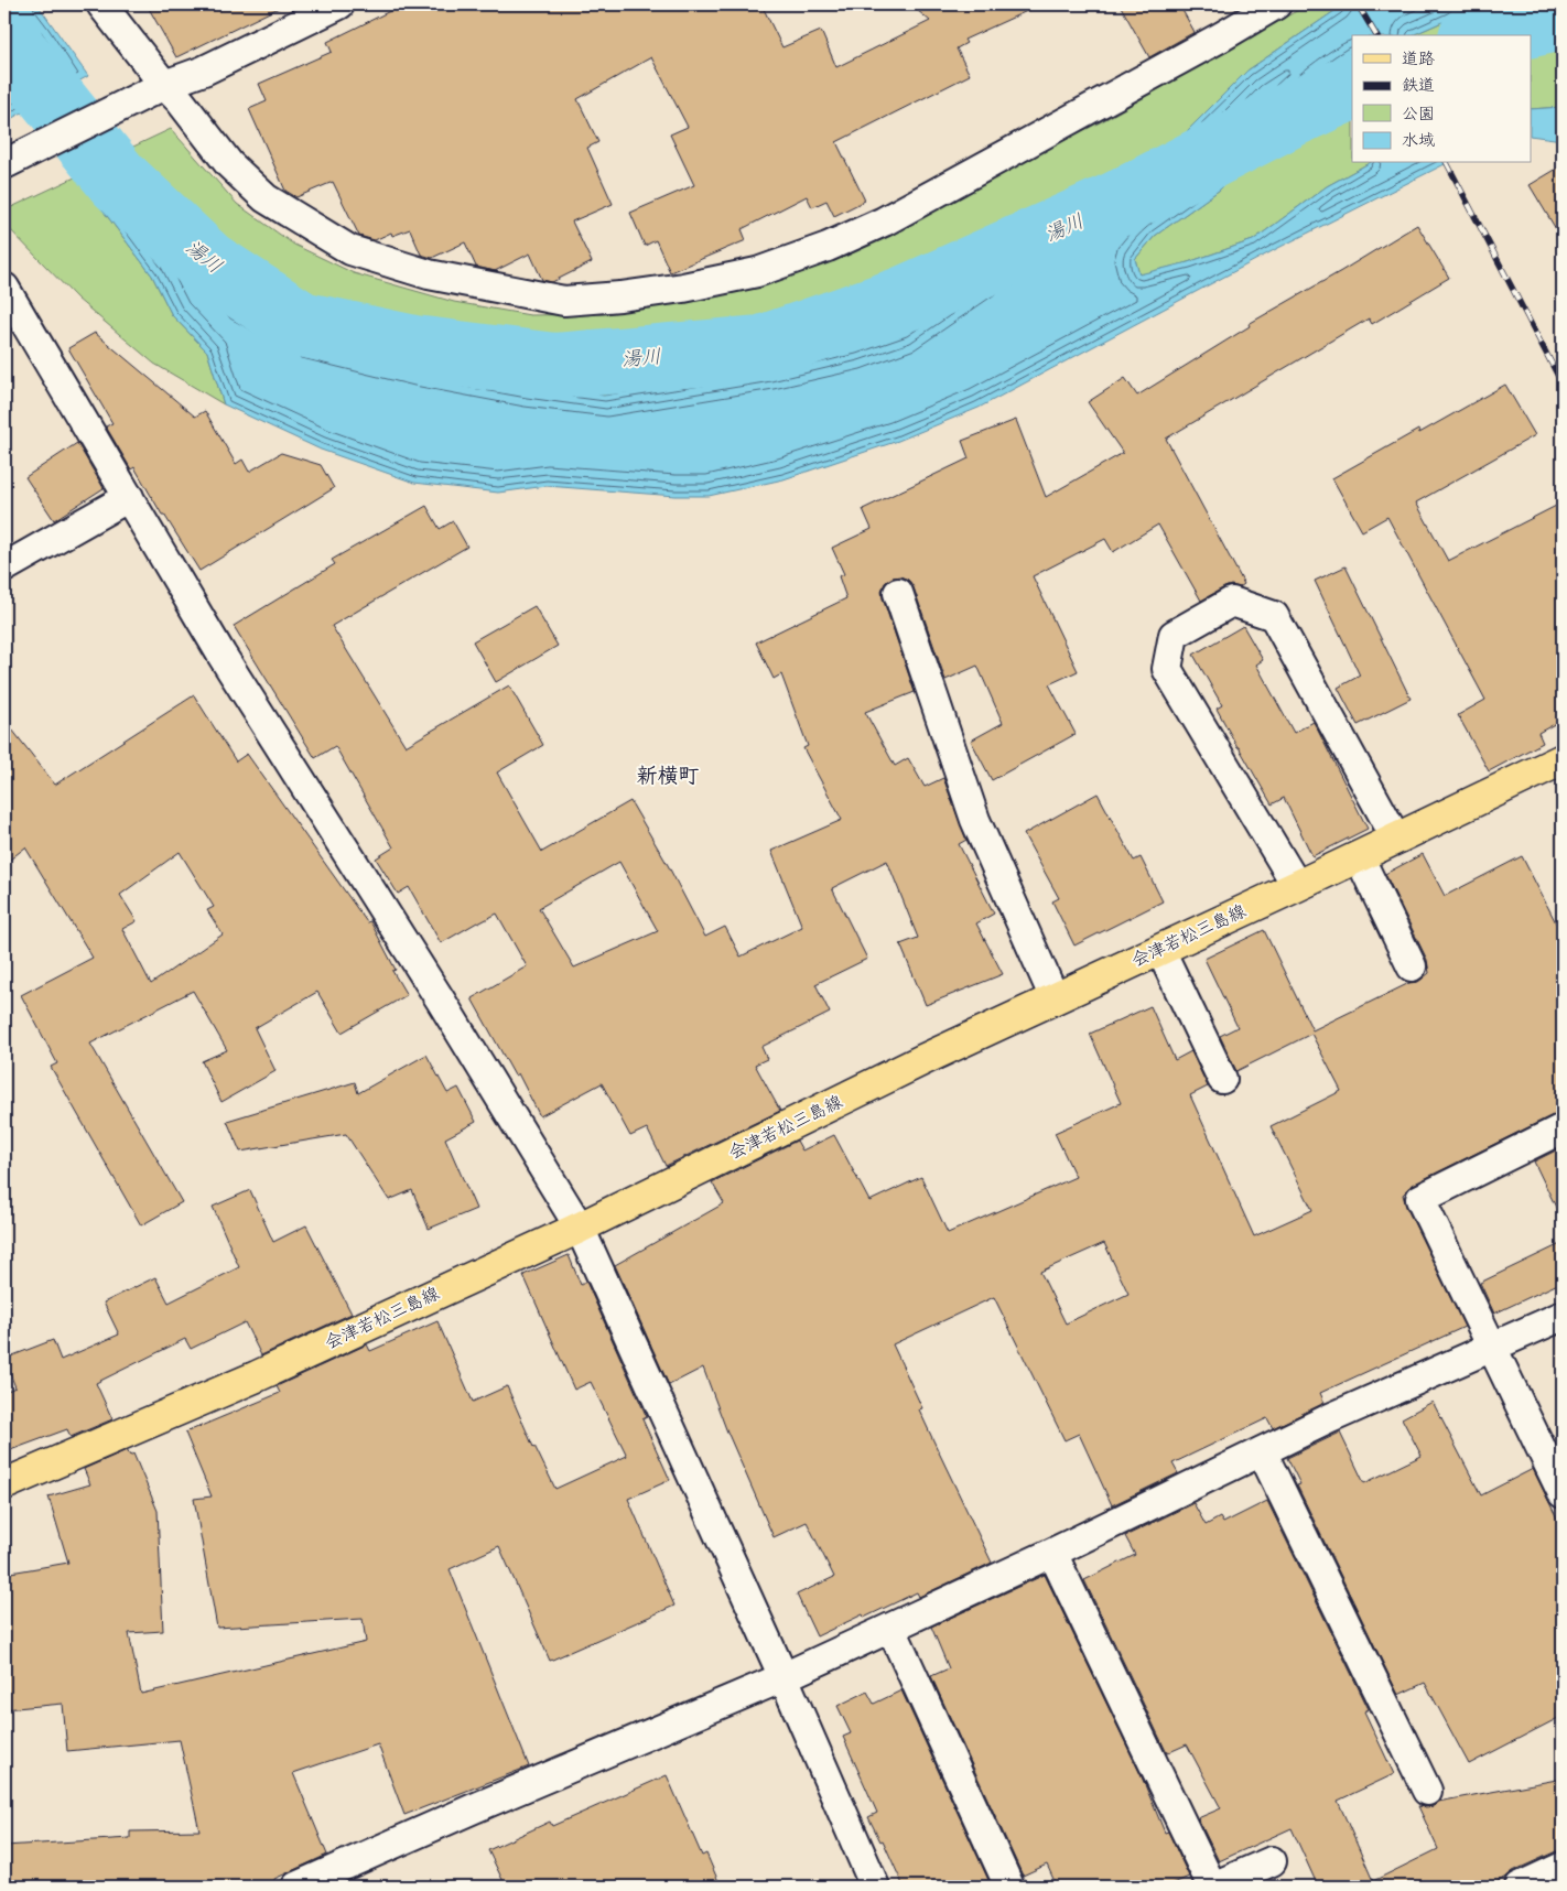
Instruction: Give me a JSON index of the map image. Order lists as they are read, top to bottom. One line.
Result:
{"streets":{"main road":["会津若松三島線"]},"districts":["新横町"],"water":["湯川"],"legend":["道路","鉄道","公園","水域"]}
